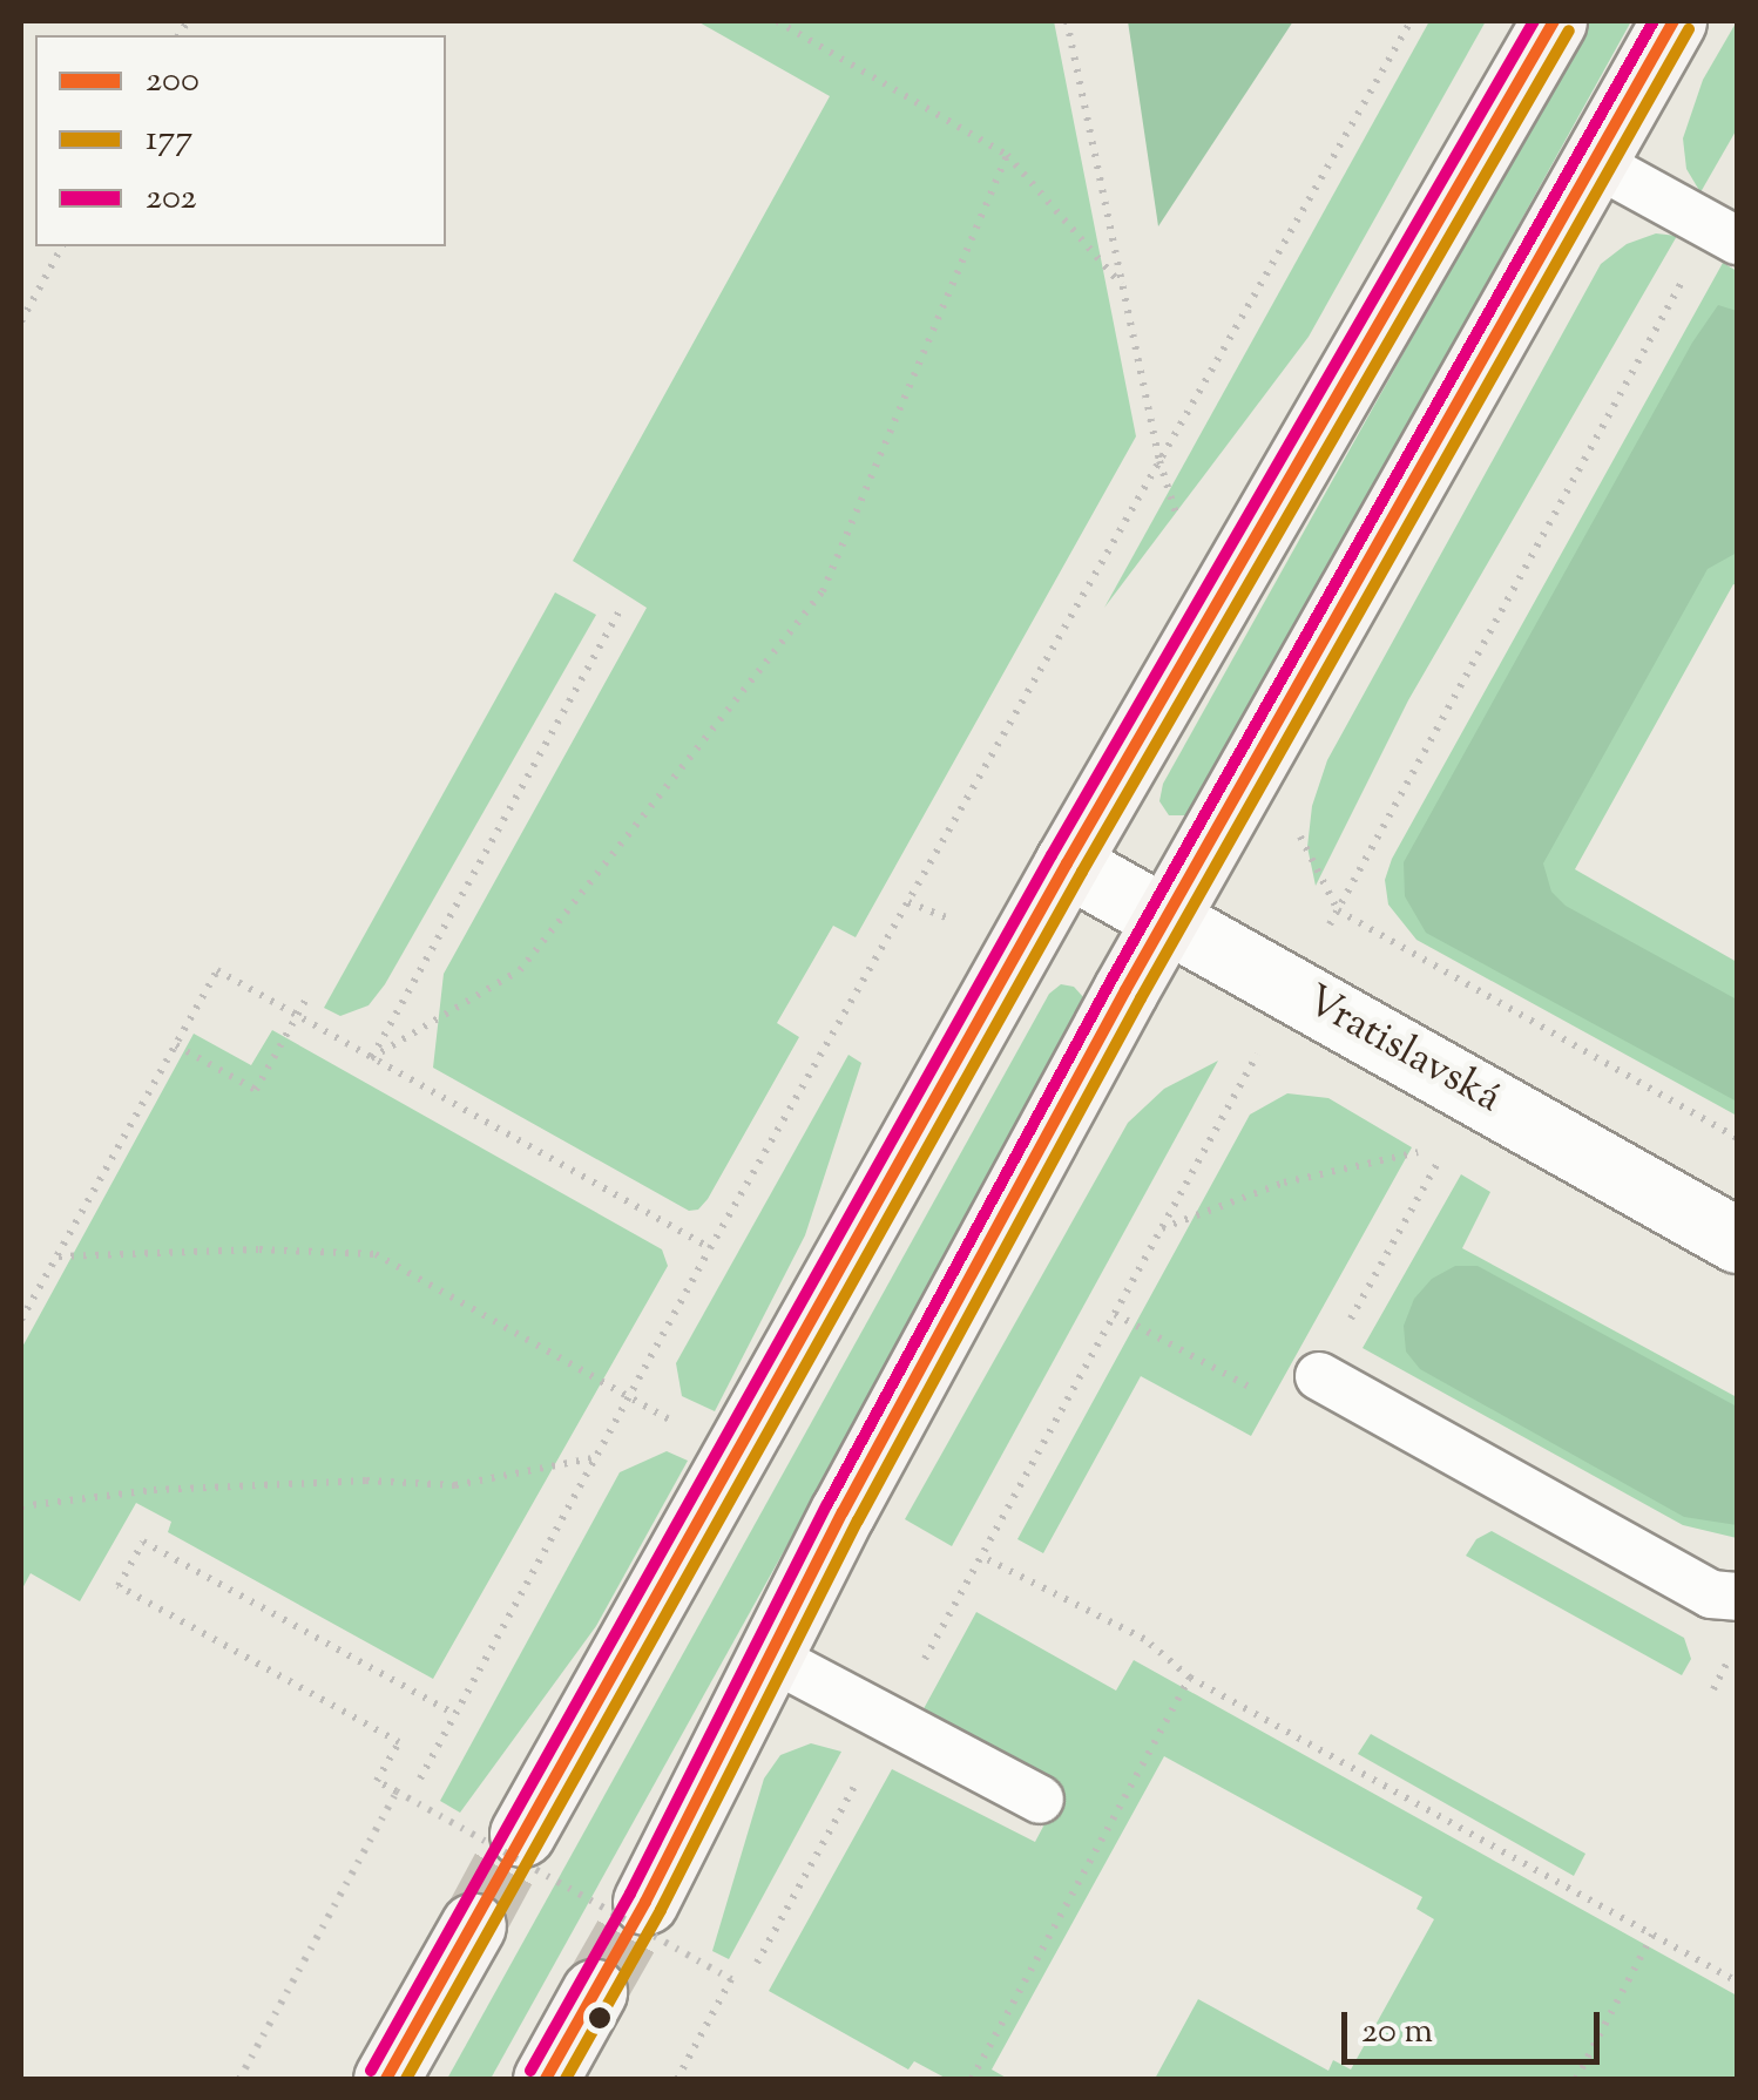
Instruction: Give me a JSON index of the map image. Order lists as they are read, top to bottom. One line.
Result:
{"streets":{"street":["Vratislavská"]},"lines":["transit line 200","transit line 202","transit line 177"],"legend":["200","177","202"],"scale_bar":"20 m"}
